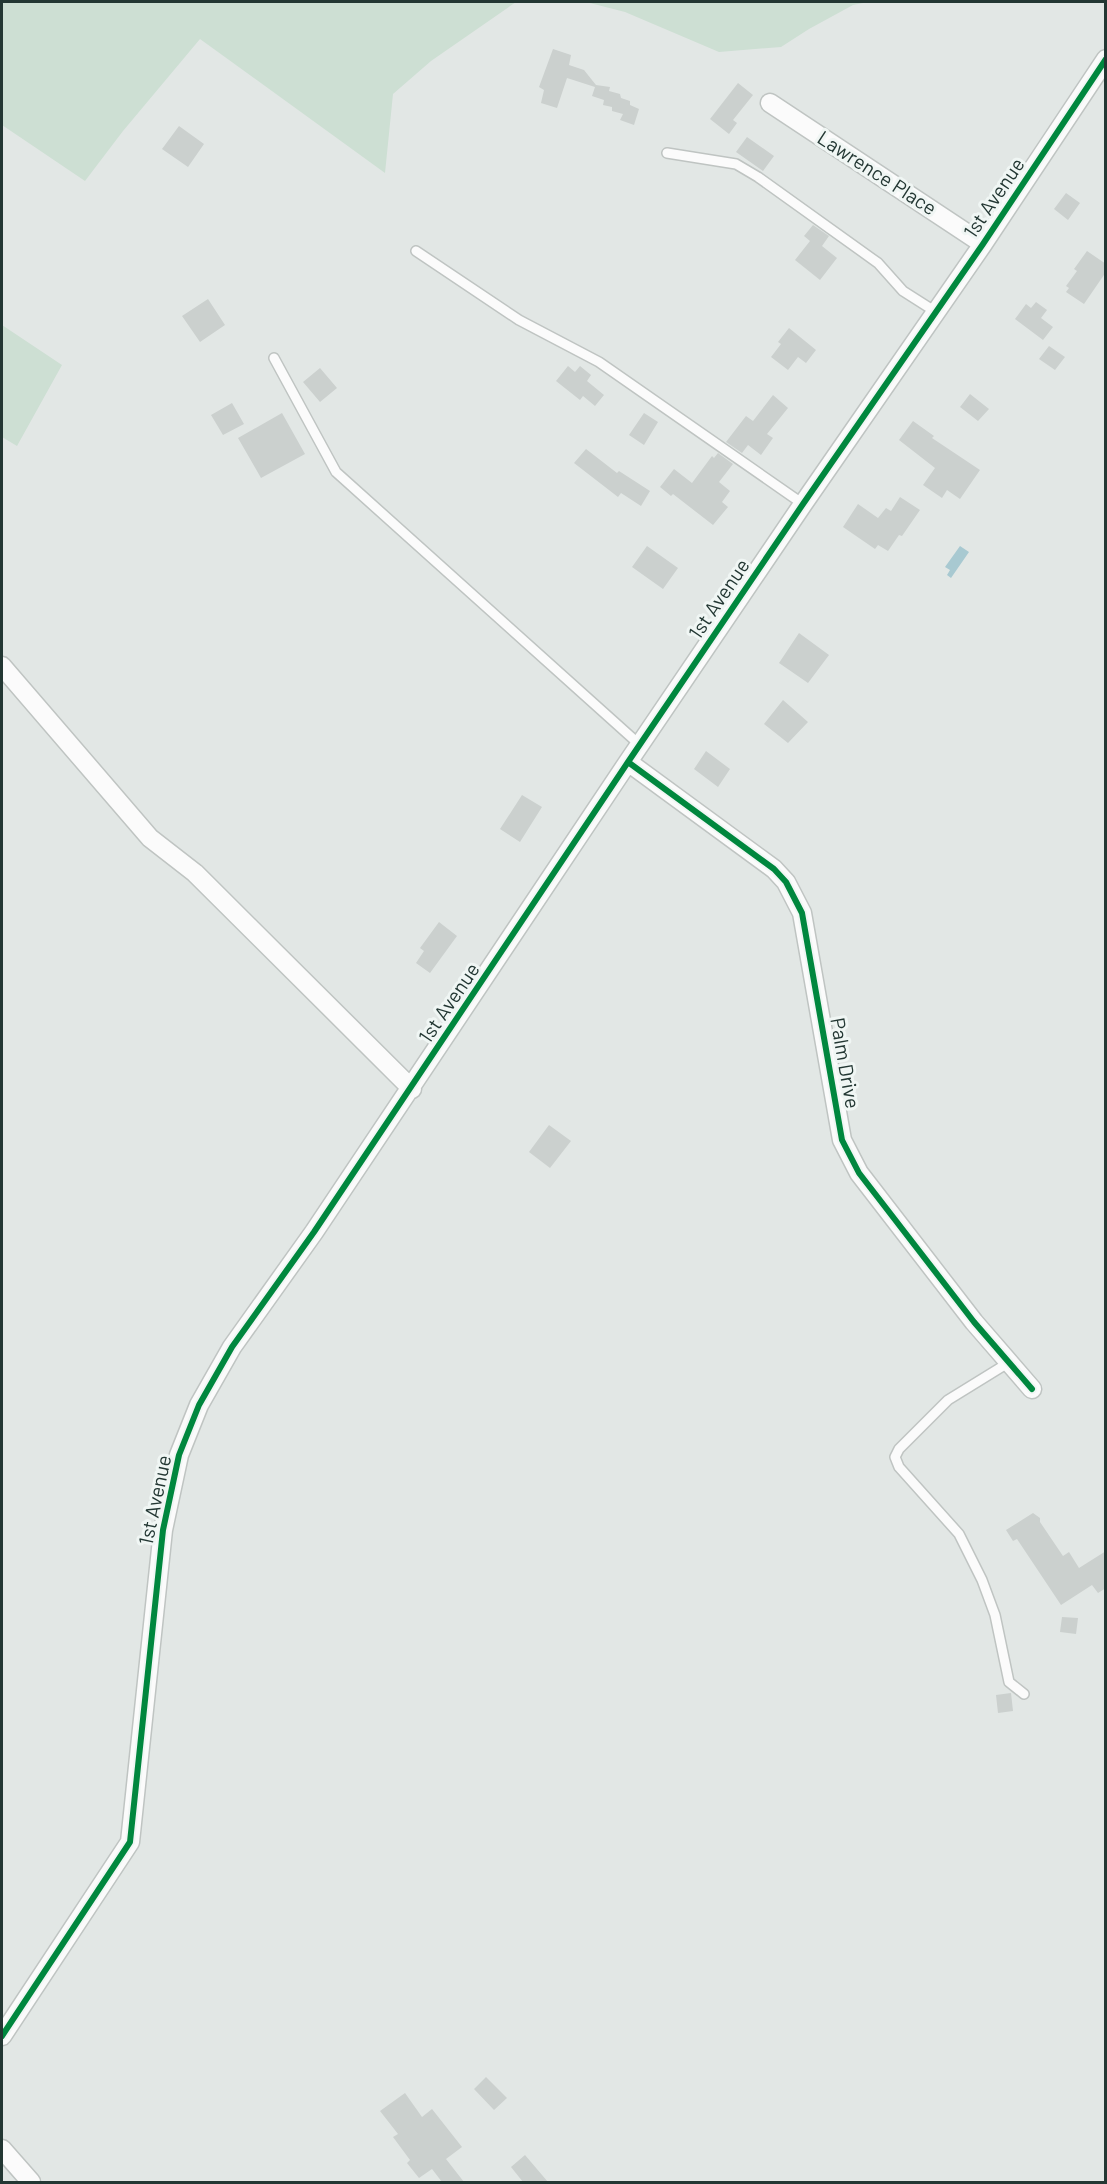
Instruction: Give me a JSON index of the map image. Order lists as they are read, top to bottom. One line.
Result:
{"streets":{"street":["Lawrence Place","1st Avenue","Palm Drive"]},"crossings":[["Lawrence Place","1st Avenue"],["1st Avenue","Palm Drive"]]}
